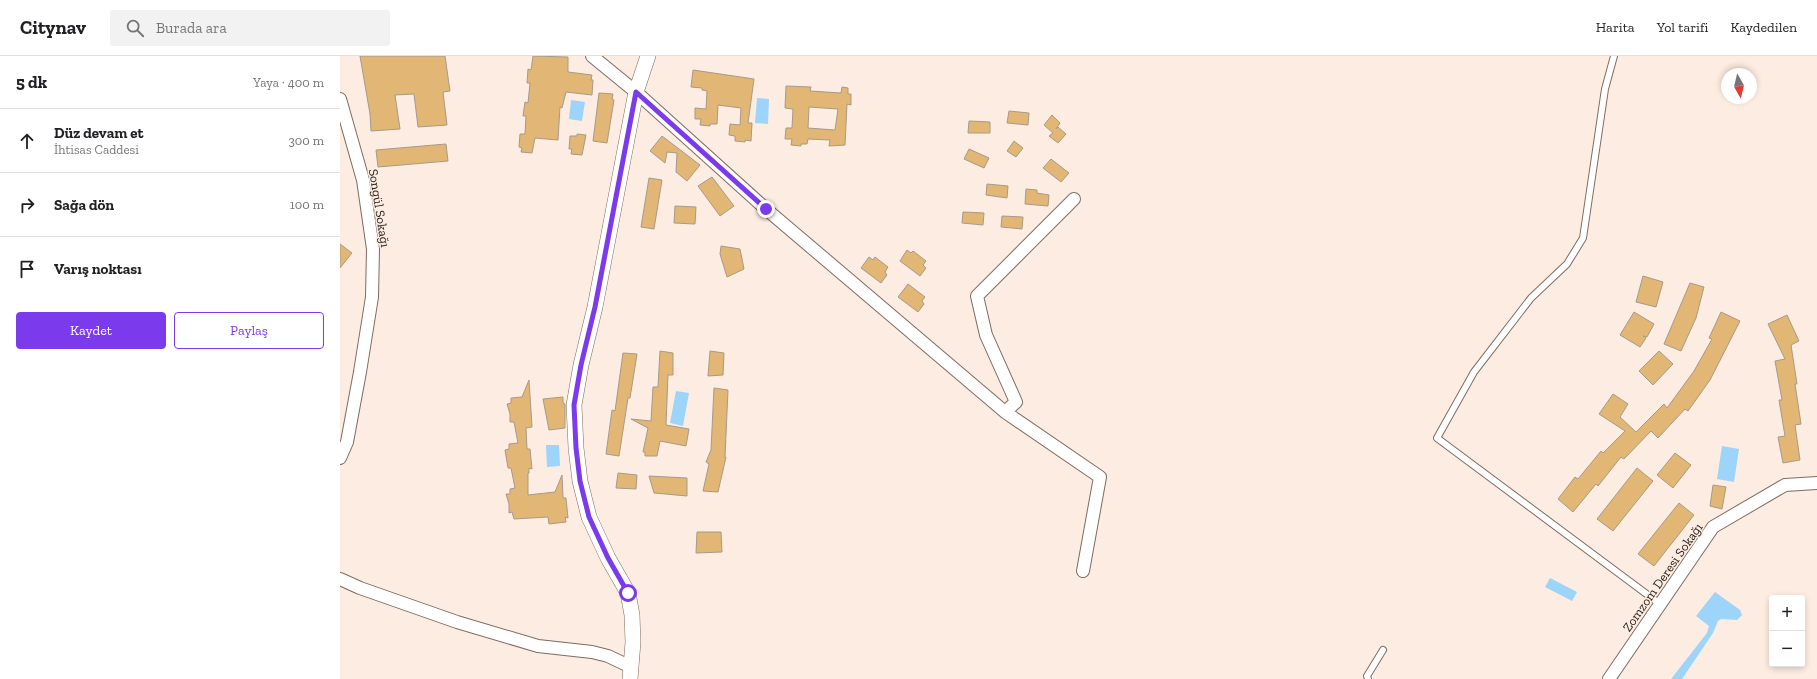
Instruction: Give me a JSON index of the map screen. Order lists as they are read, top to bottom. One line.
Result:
{"streets":{"street":["Songül Sokağı","Zomzom Deresi Sokağı"]},"north":"bottom","page":{"header":"Citynav","search":"Burada ara","nav":["Harita","Yol tarifi","Kaydedilen"],"heading":["5 dk","Yaya · 400 m"],"list":[["Düz devam et","İhtisas Caddesi","300 m"],["Sağa dön","100 m"],"Varış noktası"],"buttons":["Kaydet","Paylaş"],"map_buttons":["+","−"]}}
